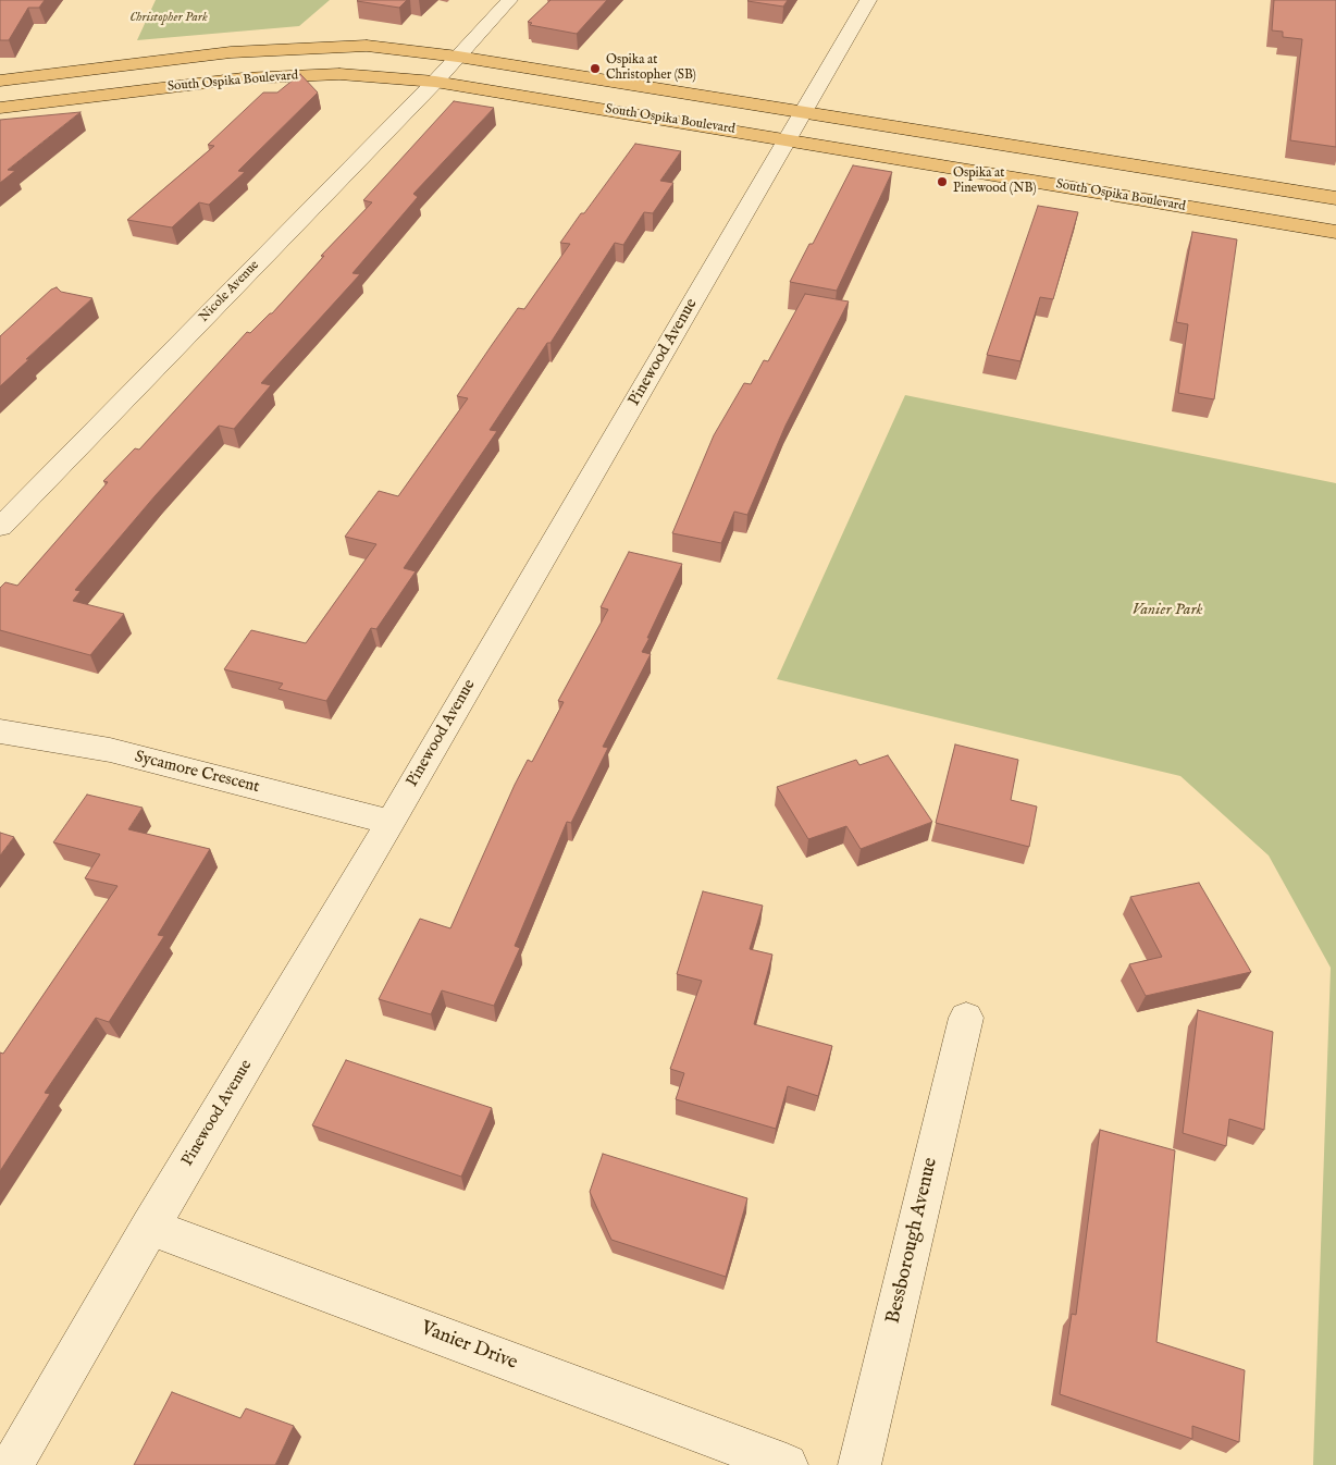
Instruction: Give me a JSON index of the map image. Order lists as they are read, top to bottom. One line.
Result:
{"streets":{"main road":["South Ospika Boulevard"],"street":["Nicole Avenue","Pinewood Avenue","Sycamore Crescent","Bessborough Avenue","Vanier Drive"]},"crossings":[["South Ospika Boulevard","Nicole Avenue"],["South Ospika Boulevard","Pinewood Avenue"],["Pinewood Avenue","Sycamore Crescent"],["Pinewood Avenue","Vanier Drive"]],"parks":["Christopher Park","Vanier Park"],"places":["Ospika at Christopher (SB)","Ospika at Pinewood (NB)"]}
